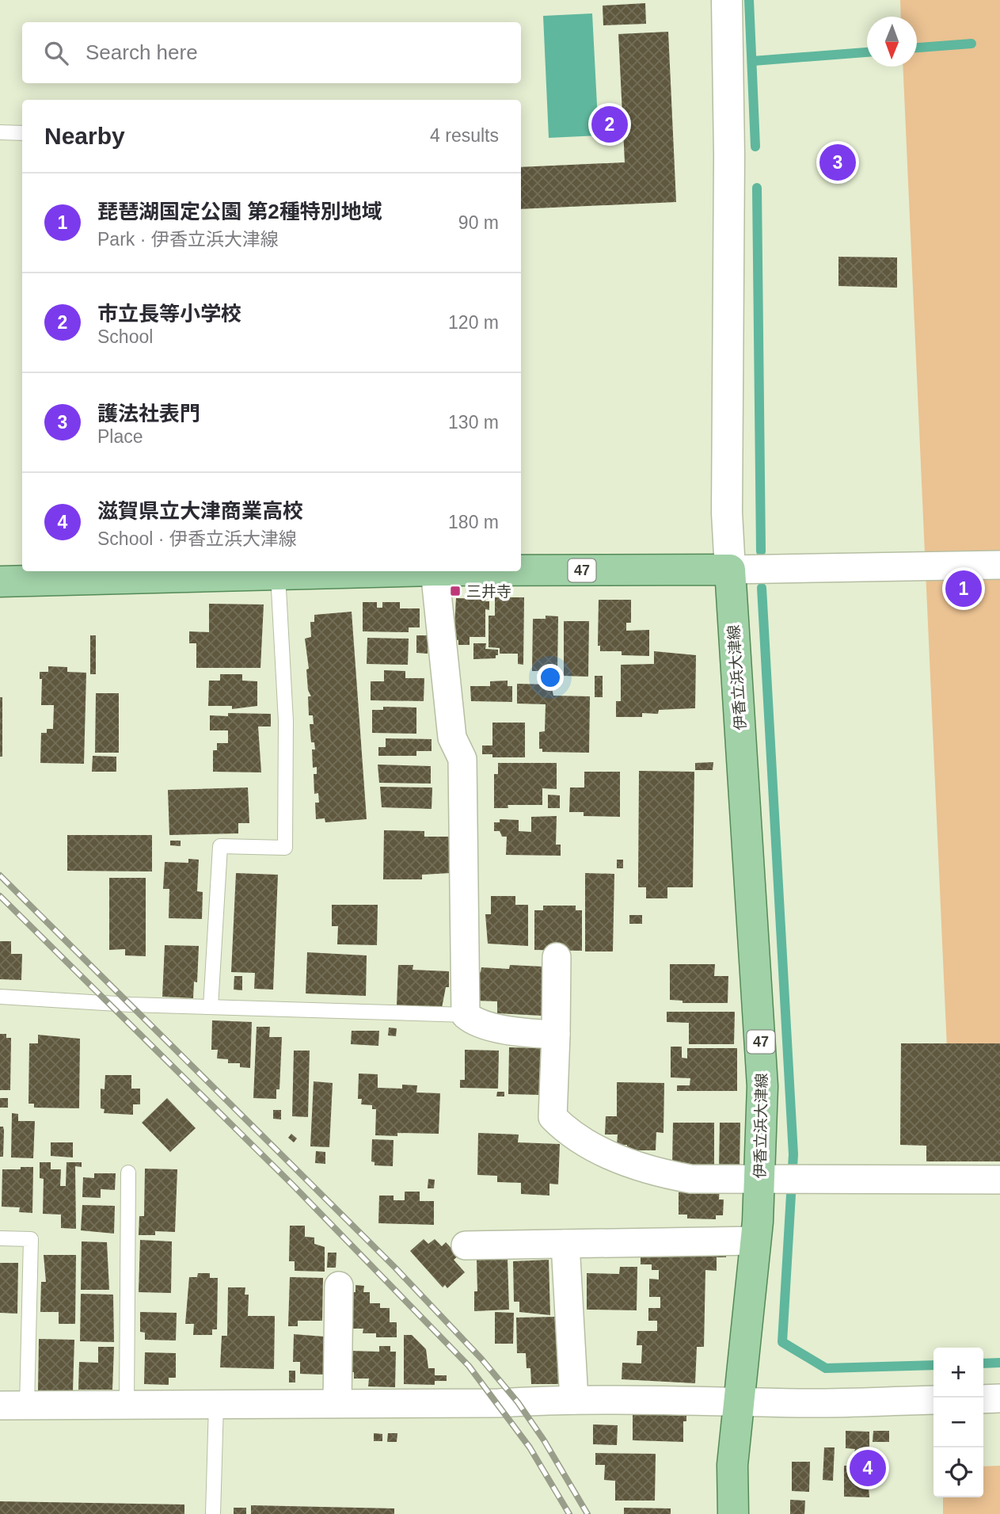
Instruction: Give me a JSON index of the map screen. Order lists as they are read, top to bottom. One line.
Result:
{"streets":{"main road":["47","伊香立浜大津線"]},"crossings":[["47","伊香立浜大津線"]],"places":{"transit":["三井寺"]},"north":"bottom","page":{"search":"Search here","heading":["Nearby","4 results"],"pins":["2","3","1","4"],"list":[{"mark":"1","name":"琵琶湖国定公園 第2種特別地域","note":"Park · 伊香立浜大津線","value":"90 m"},{"mark":"2","name":"市立長等小学校","note":"School","value":"120 m"},{"mark":"3","name":"護法社表門","note":"Place","value":"130 m"},{"mark":"4","name":"滋賀県立大津商業高校","note":"School · 伊香立浜大津線","value":"180 m"}],"map_buttons":["+","−"]}}
